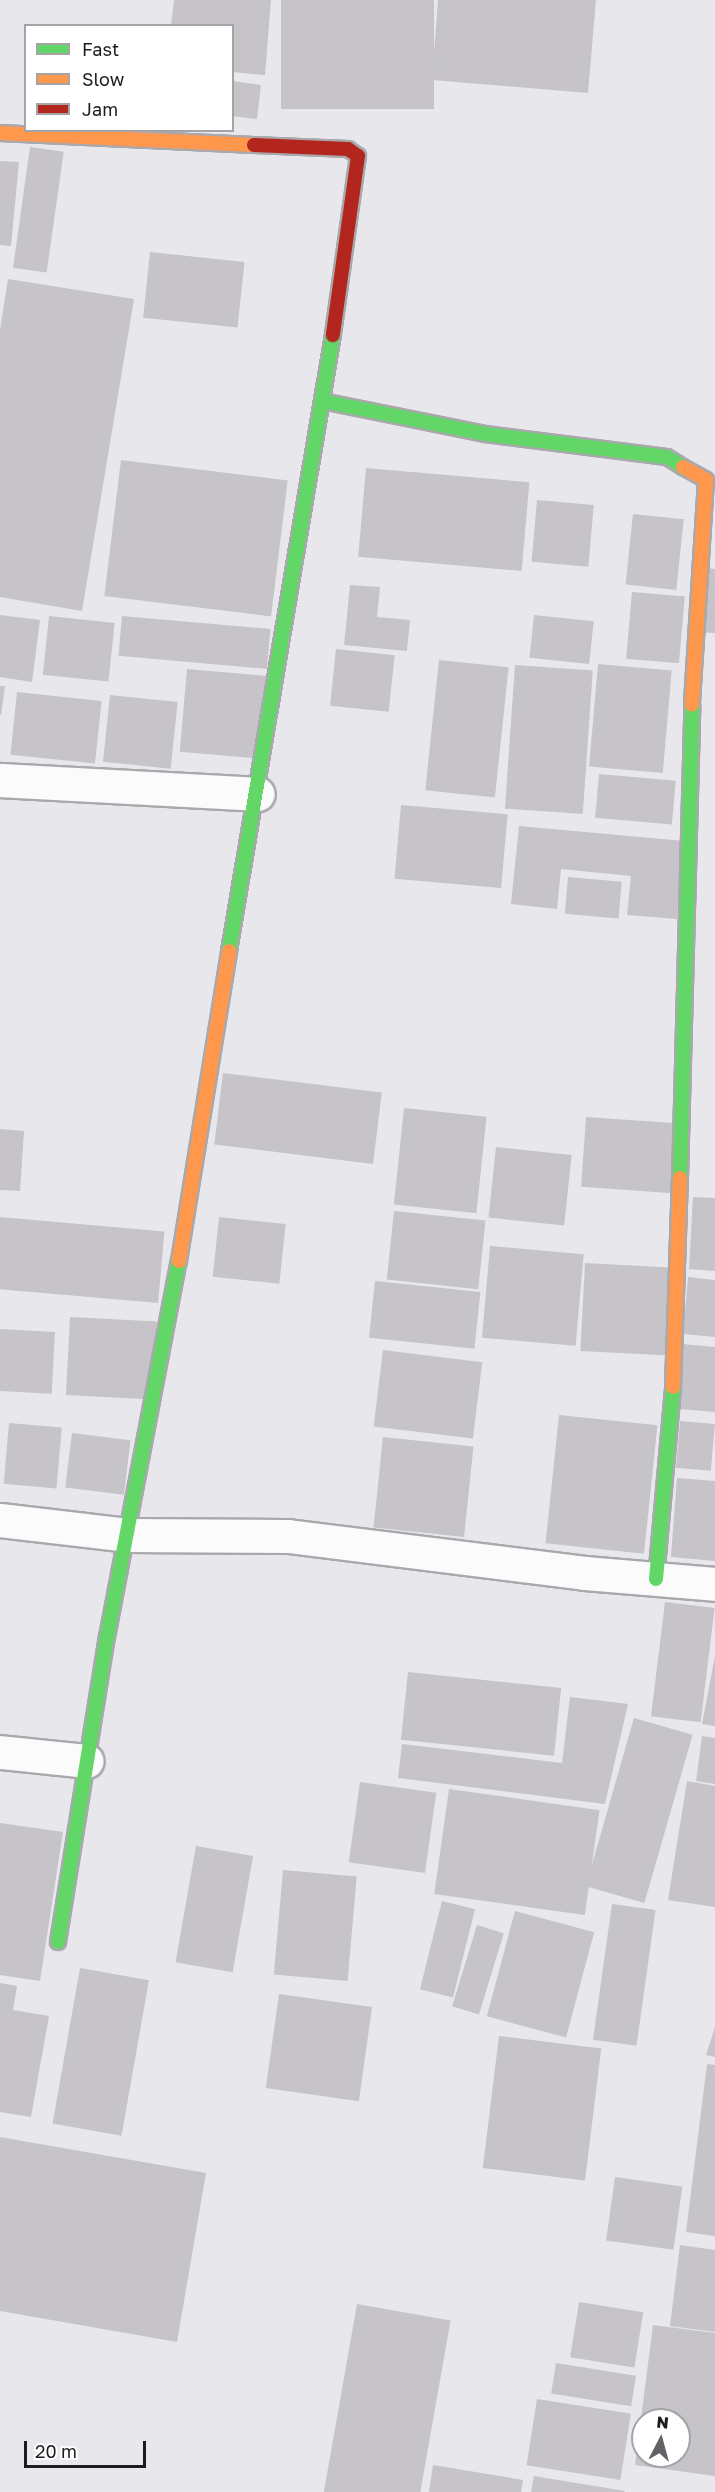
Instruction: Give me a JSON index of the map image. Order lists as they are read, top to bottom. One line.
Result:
{"legend":["Fast","Slow","Jam"],"scale_bar":"20 m","north":"top"}
